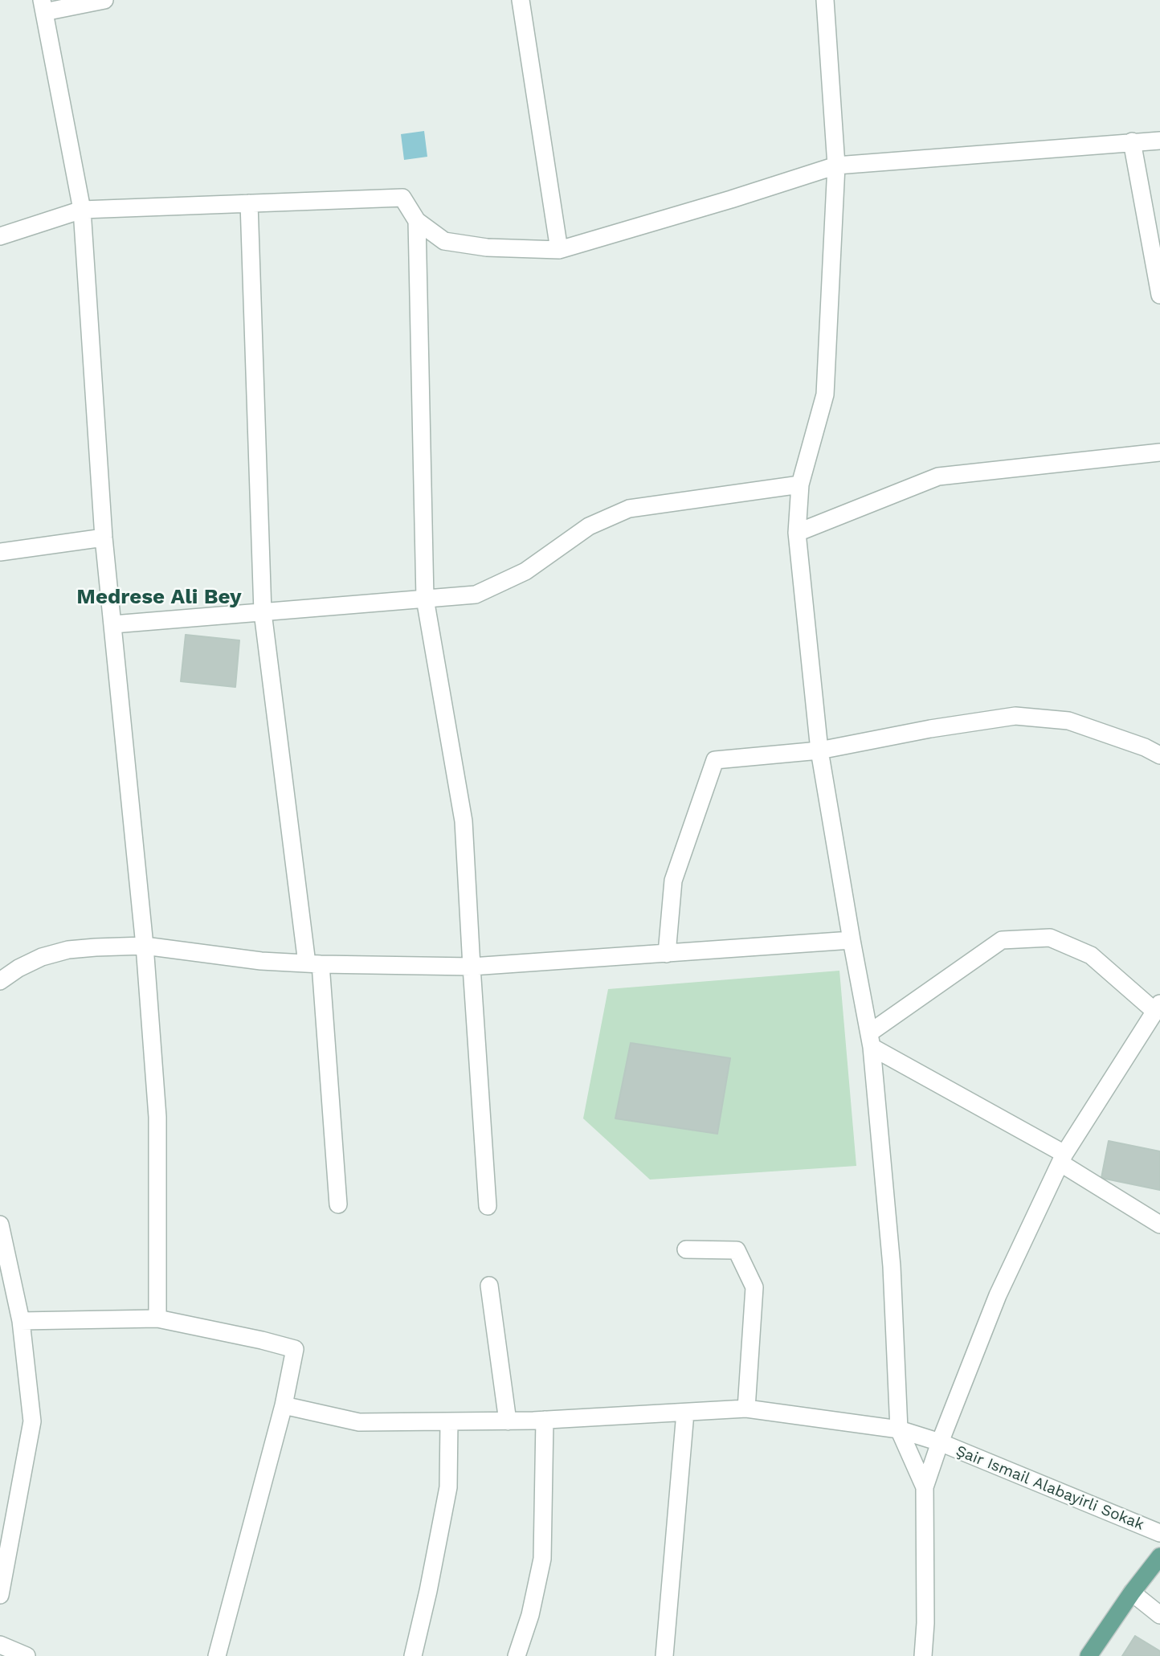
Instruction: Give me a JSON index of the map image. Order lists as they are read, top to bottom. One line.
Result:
{"streets":{"street":["Şair Ismail Alabayirli Sokak"]},"districts":["Medrese Ali Bey"]}
